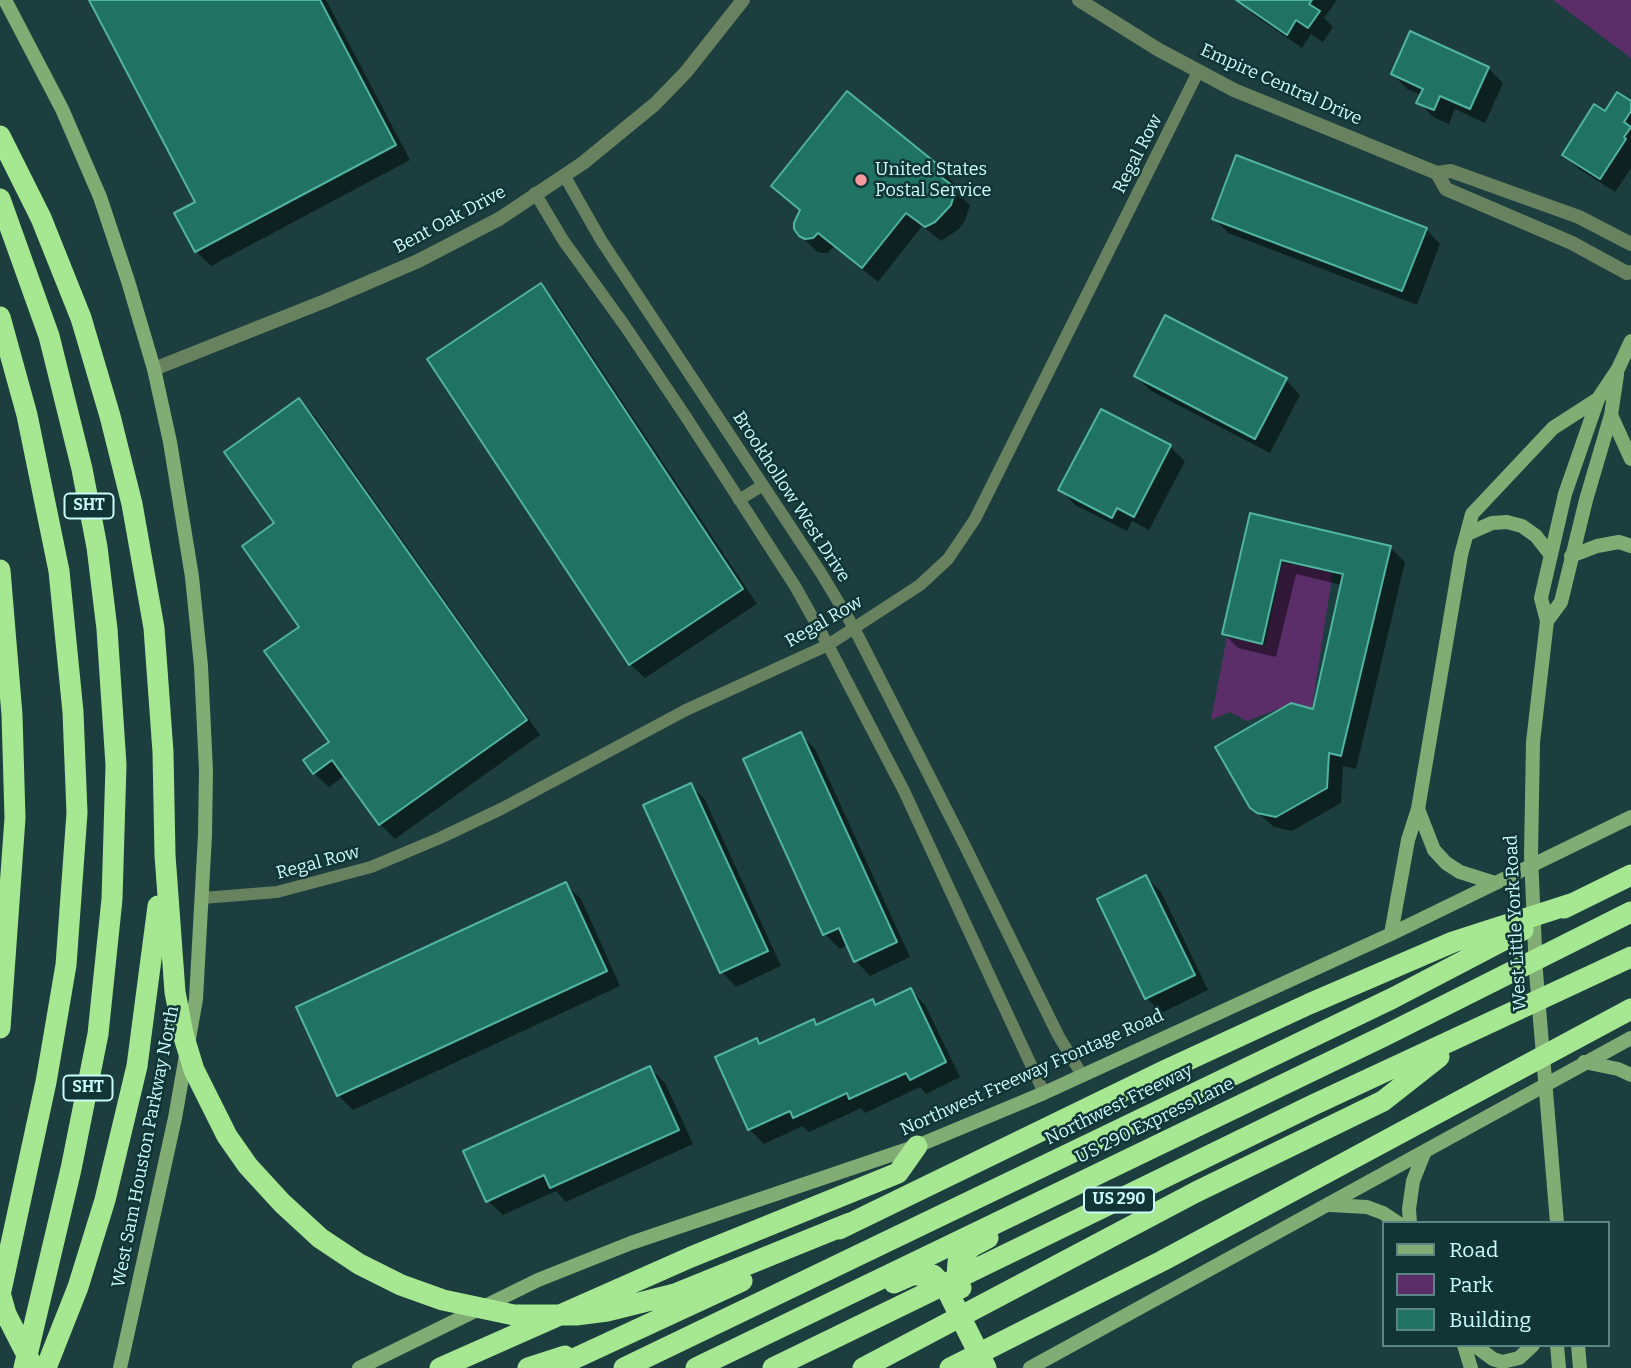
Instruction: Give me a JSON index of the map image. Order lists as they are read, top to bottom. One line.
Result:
{"streets":{"highway":["SHT","Northwest Freeway","US 290 Express Lane","US 290"],"main road":["West Little York Road","Northwest Freeway Frontage Road","West Sam Houston Parkway North"],"street":["Empire Central Drive","Regal Row","Bent Oak Drive","Brookhollow West Drive"]},"crossings":[["Empire Central Drive","Regal Row"],["Regal Row","Brookhollow West Drive"],["Regal Row","West Sam Houston Parkway North"],["Bent Oak Drive","Brookhollow West Drive"],["Bent Oak Drive","West Sam Houston Parkway North"],["Brookhollow West Drive","Northwest Freeway Frontage Road"]],"places":["United States Postal Service"],"legend":["Road","Park","Building"]}
